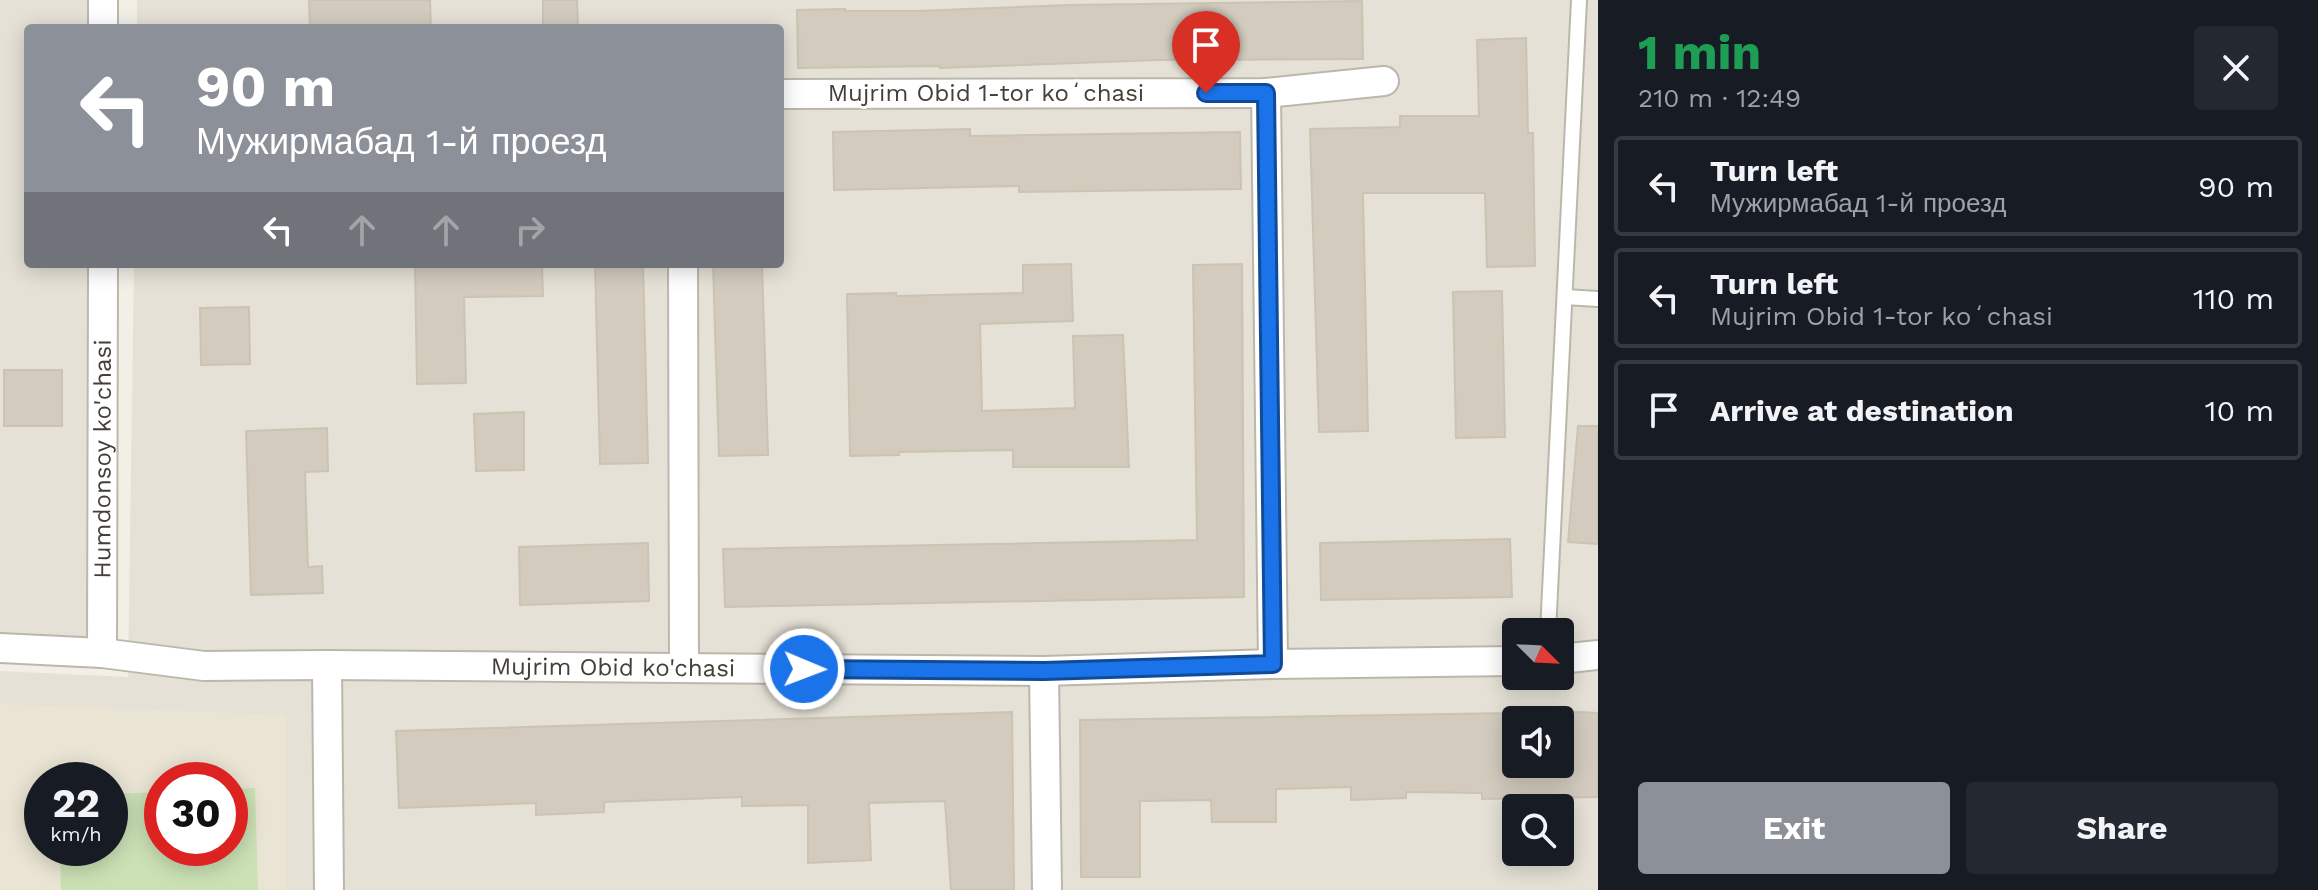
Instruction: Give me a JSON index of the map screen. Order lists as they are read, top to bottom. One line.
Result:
{"streets":{"street":["Mujrim Obid 1-tor koʻchasi","Humdonsoy ko'chasi","Mujrim Obid ko'chasi"]},"crossings":[["Humdonsoy ko'chasi","Mujrim Obid ko'chasi"]],"north":"bottom right","page":{"heading":["1 min","210 m · 12:49"],"turn":["90 m","Мужирмабад 1-й проезд"],"list":[{"name":"Turn left","note":"Мужирмабад 1-й проезд","value":"90 m"},{"name":"Turn left","note":"Mujrim Obid 1-tor koʻchasi","value":"110 m"},{"name":"Arrive at destination","value":"10 m"}],"speed":"22 km/h","limit":"30","buttons":["Exit","Share"]}}
